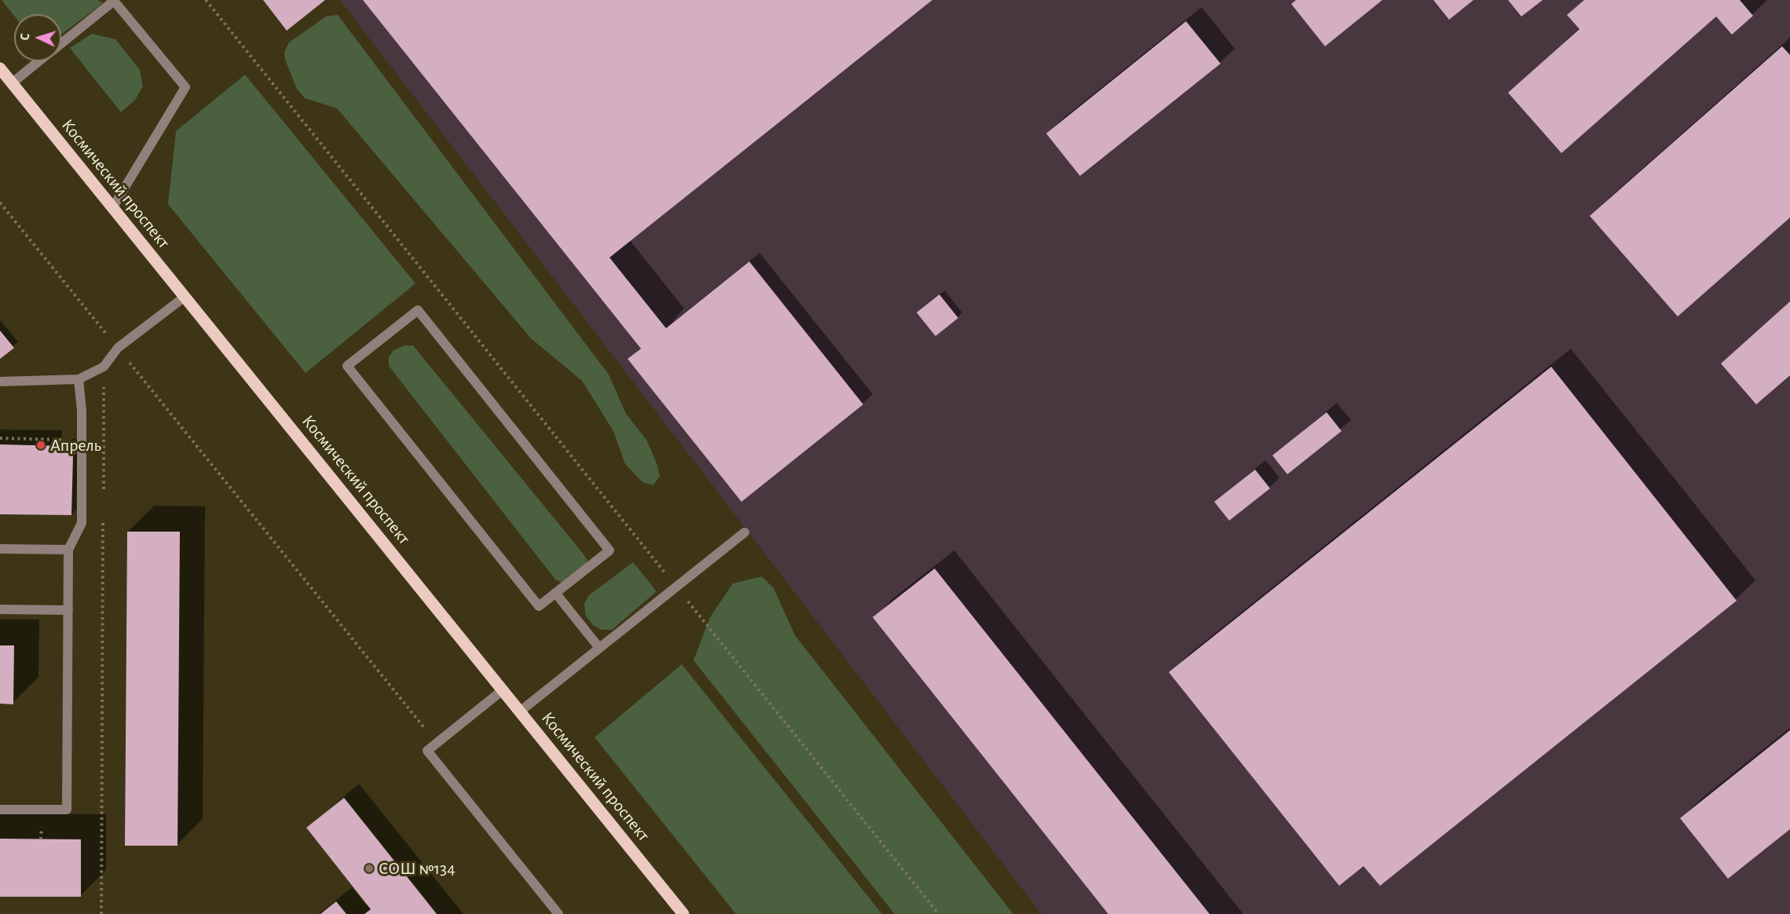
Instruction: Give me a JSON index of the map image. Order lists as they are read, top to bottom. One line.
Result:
{"streets":{"main road":["Космический проспект"]},"places":["Апрель","СОШ №134"],"north":"left"}
